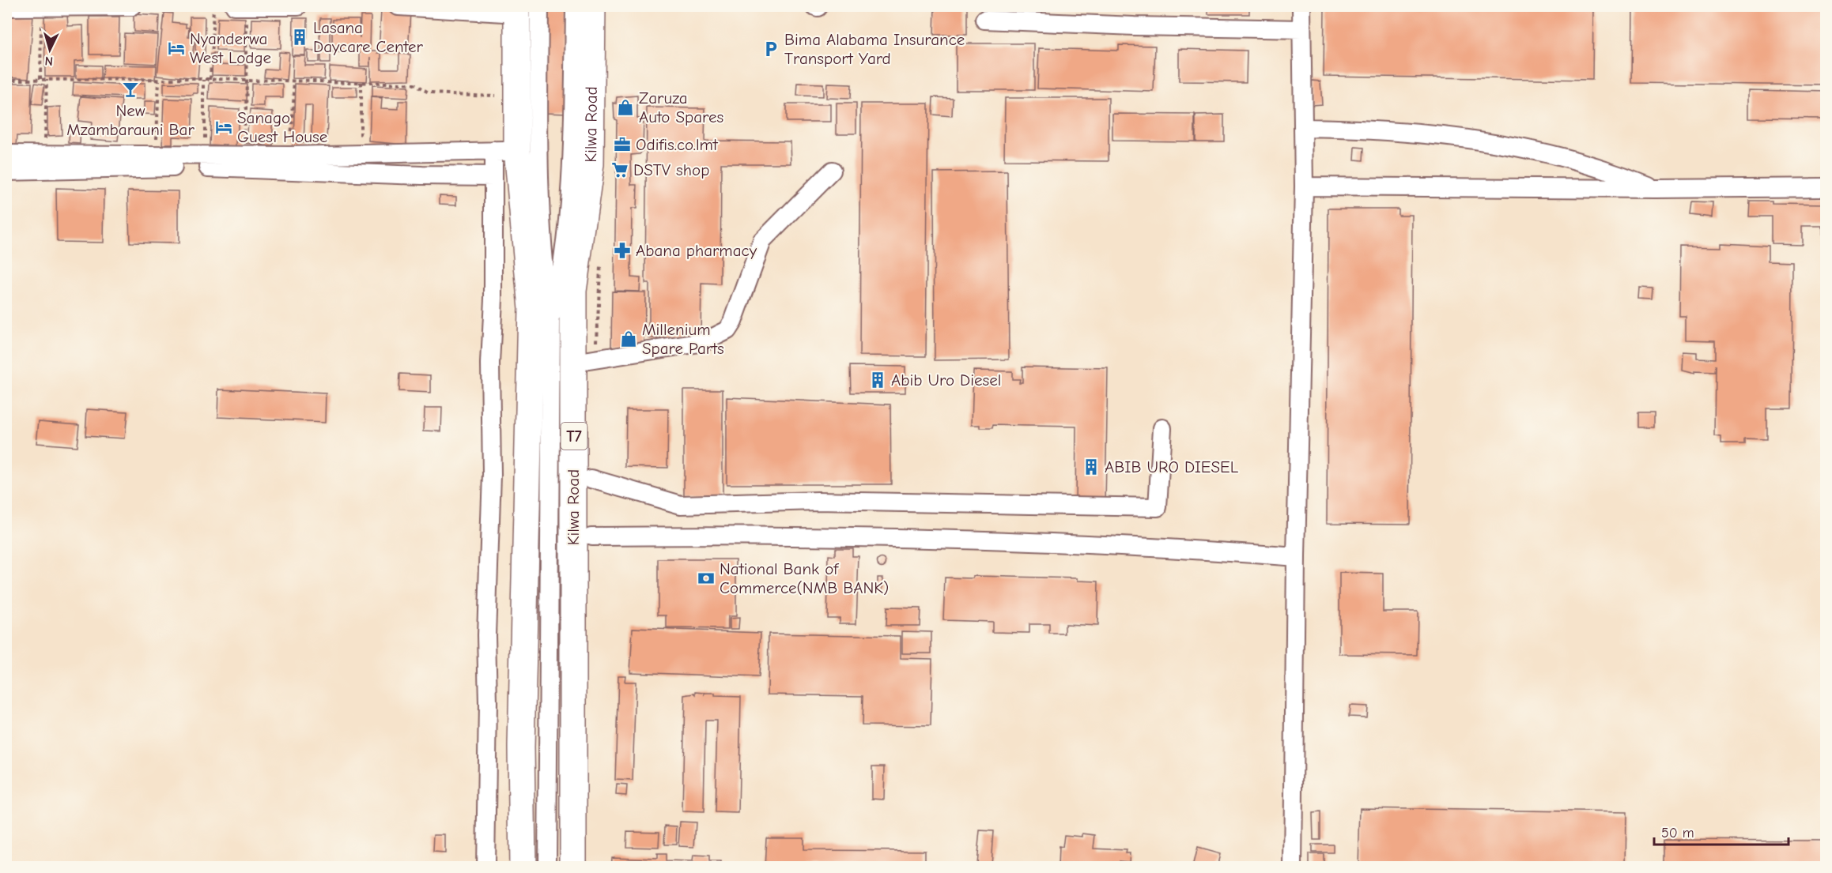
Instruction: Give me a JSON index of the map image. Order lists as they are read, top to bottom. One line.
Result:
{"streets":{"highway":["Kilwa Road","T7"]},"places":{"building":["Lasana Daycare Center","Abib Uro Diesel","ABIB URO DIESEL"],"hotel":["Nyanderwa West Lodge","Sanago Guest House"],"parking":["Bima Alabama Insurance Transport Yard"],"bar":["New Mzambarauni Bar"],"shop":["Zaruza Auto Spares","Millenium Spare Parts"],"office":["Odifis.co.lmt"],"supermarket":["DSTV shop"],"pharmacy":["Abana pharmacy"],"bank":["National Bank of Commerce(NMB BANK)"]},"scale_bar":"50 m","north":"bottom"}
